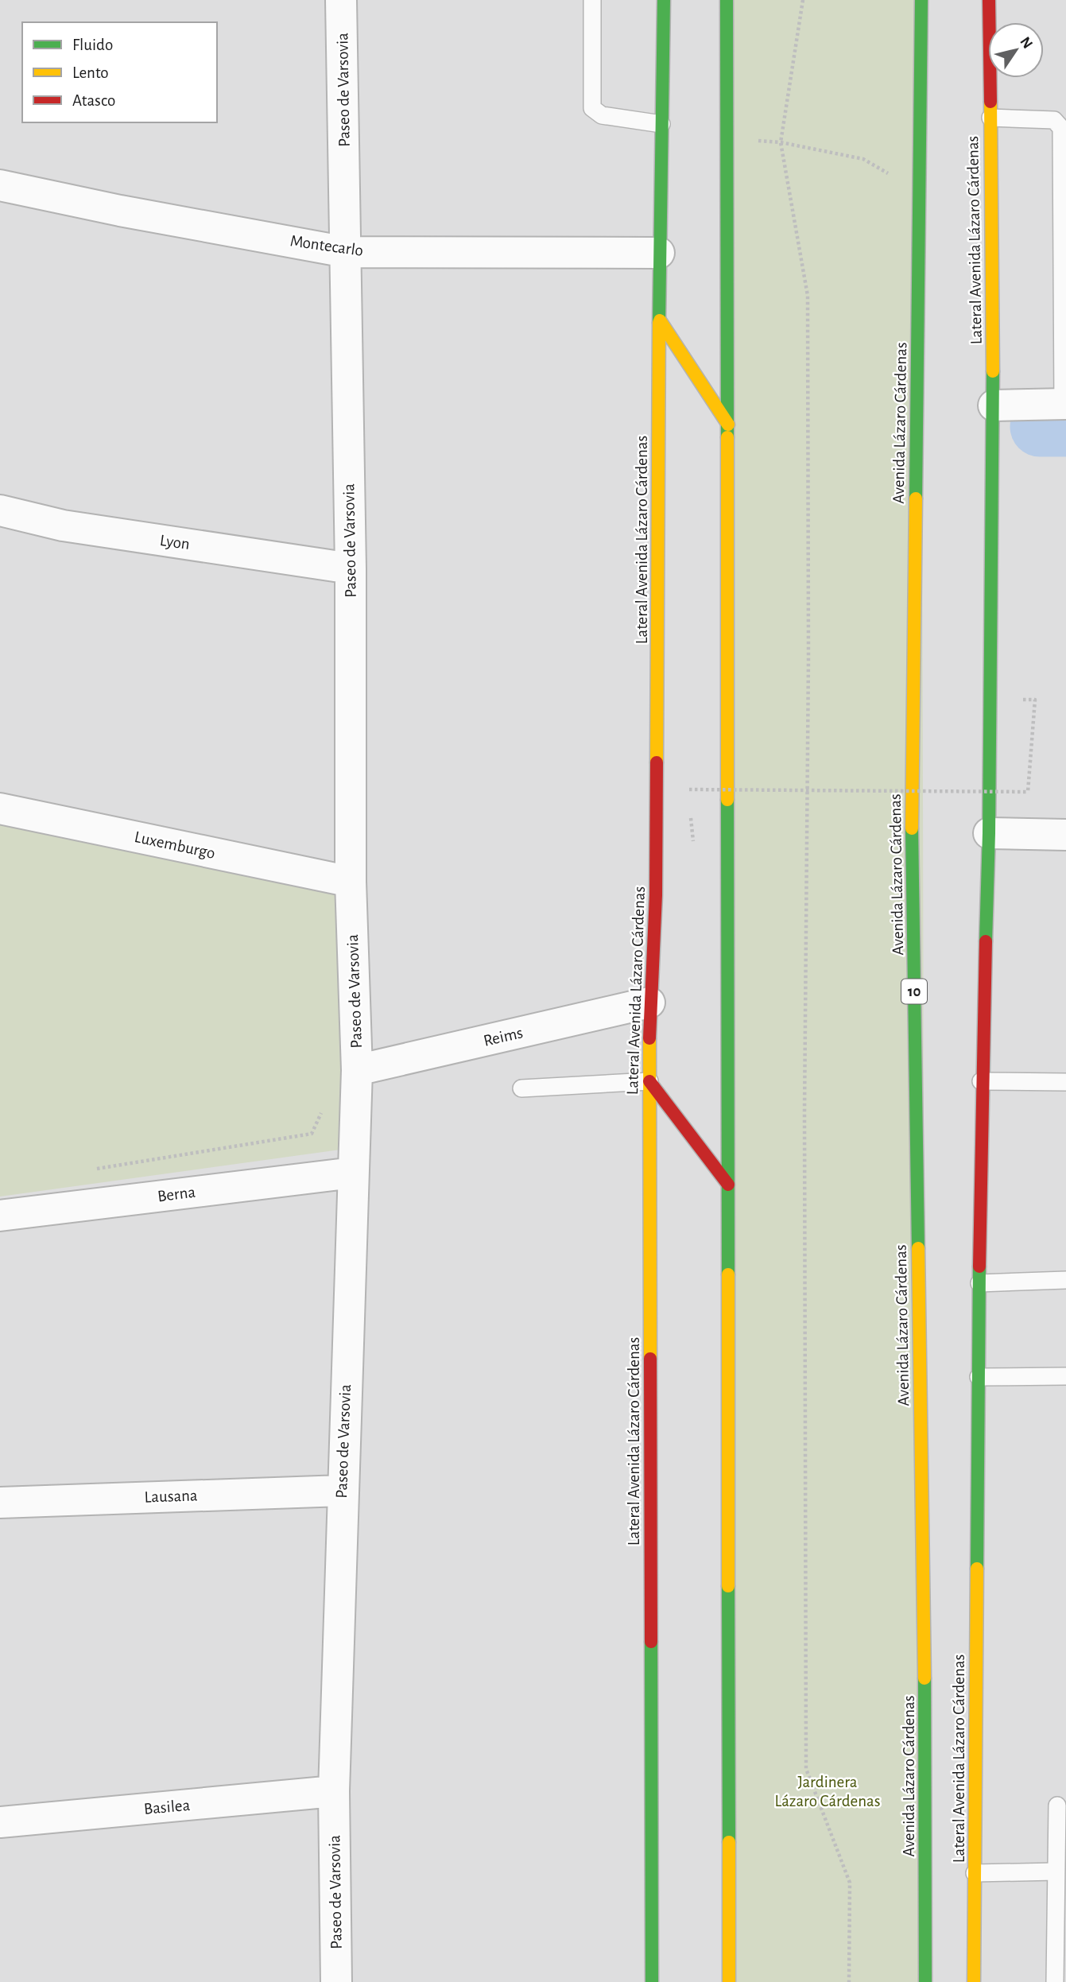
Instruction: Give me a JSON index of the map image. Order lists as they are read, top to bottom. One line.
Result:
{"streets":{"main road":["Lateral Avenida Lázaro Cárdenas","Avenida Lázaro Cárdenas","10"],"street":["Paseo de Varsovia","Montecarlo","Lyon","Luxemburgo","Reims","Berna","Lausana","Basilea"]},"crossings":[["Paseo de Varsovia","Montecarlo"],["Paseo de Varsovia","Lyon"],["Paseo de Varsovia","Luxemburgo"],["Paseo de Varsovia","Reims"],["Paseo de Varsovia","Berna"],["Paseo de Varsovia","Lausana"],["Paseo de Varsovia","Basilea"],["Lateral Avenida Lázaro Cárdenas","Montecarlo"],["Lateral Avenida Lázaro Cárdenas","Reims"]],"parks":["Jardinera Lázaro Cárdenas"],"legend":["Fluido","Lento","Atasco"],"north":"top right"}
